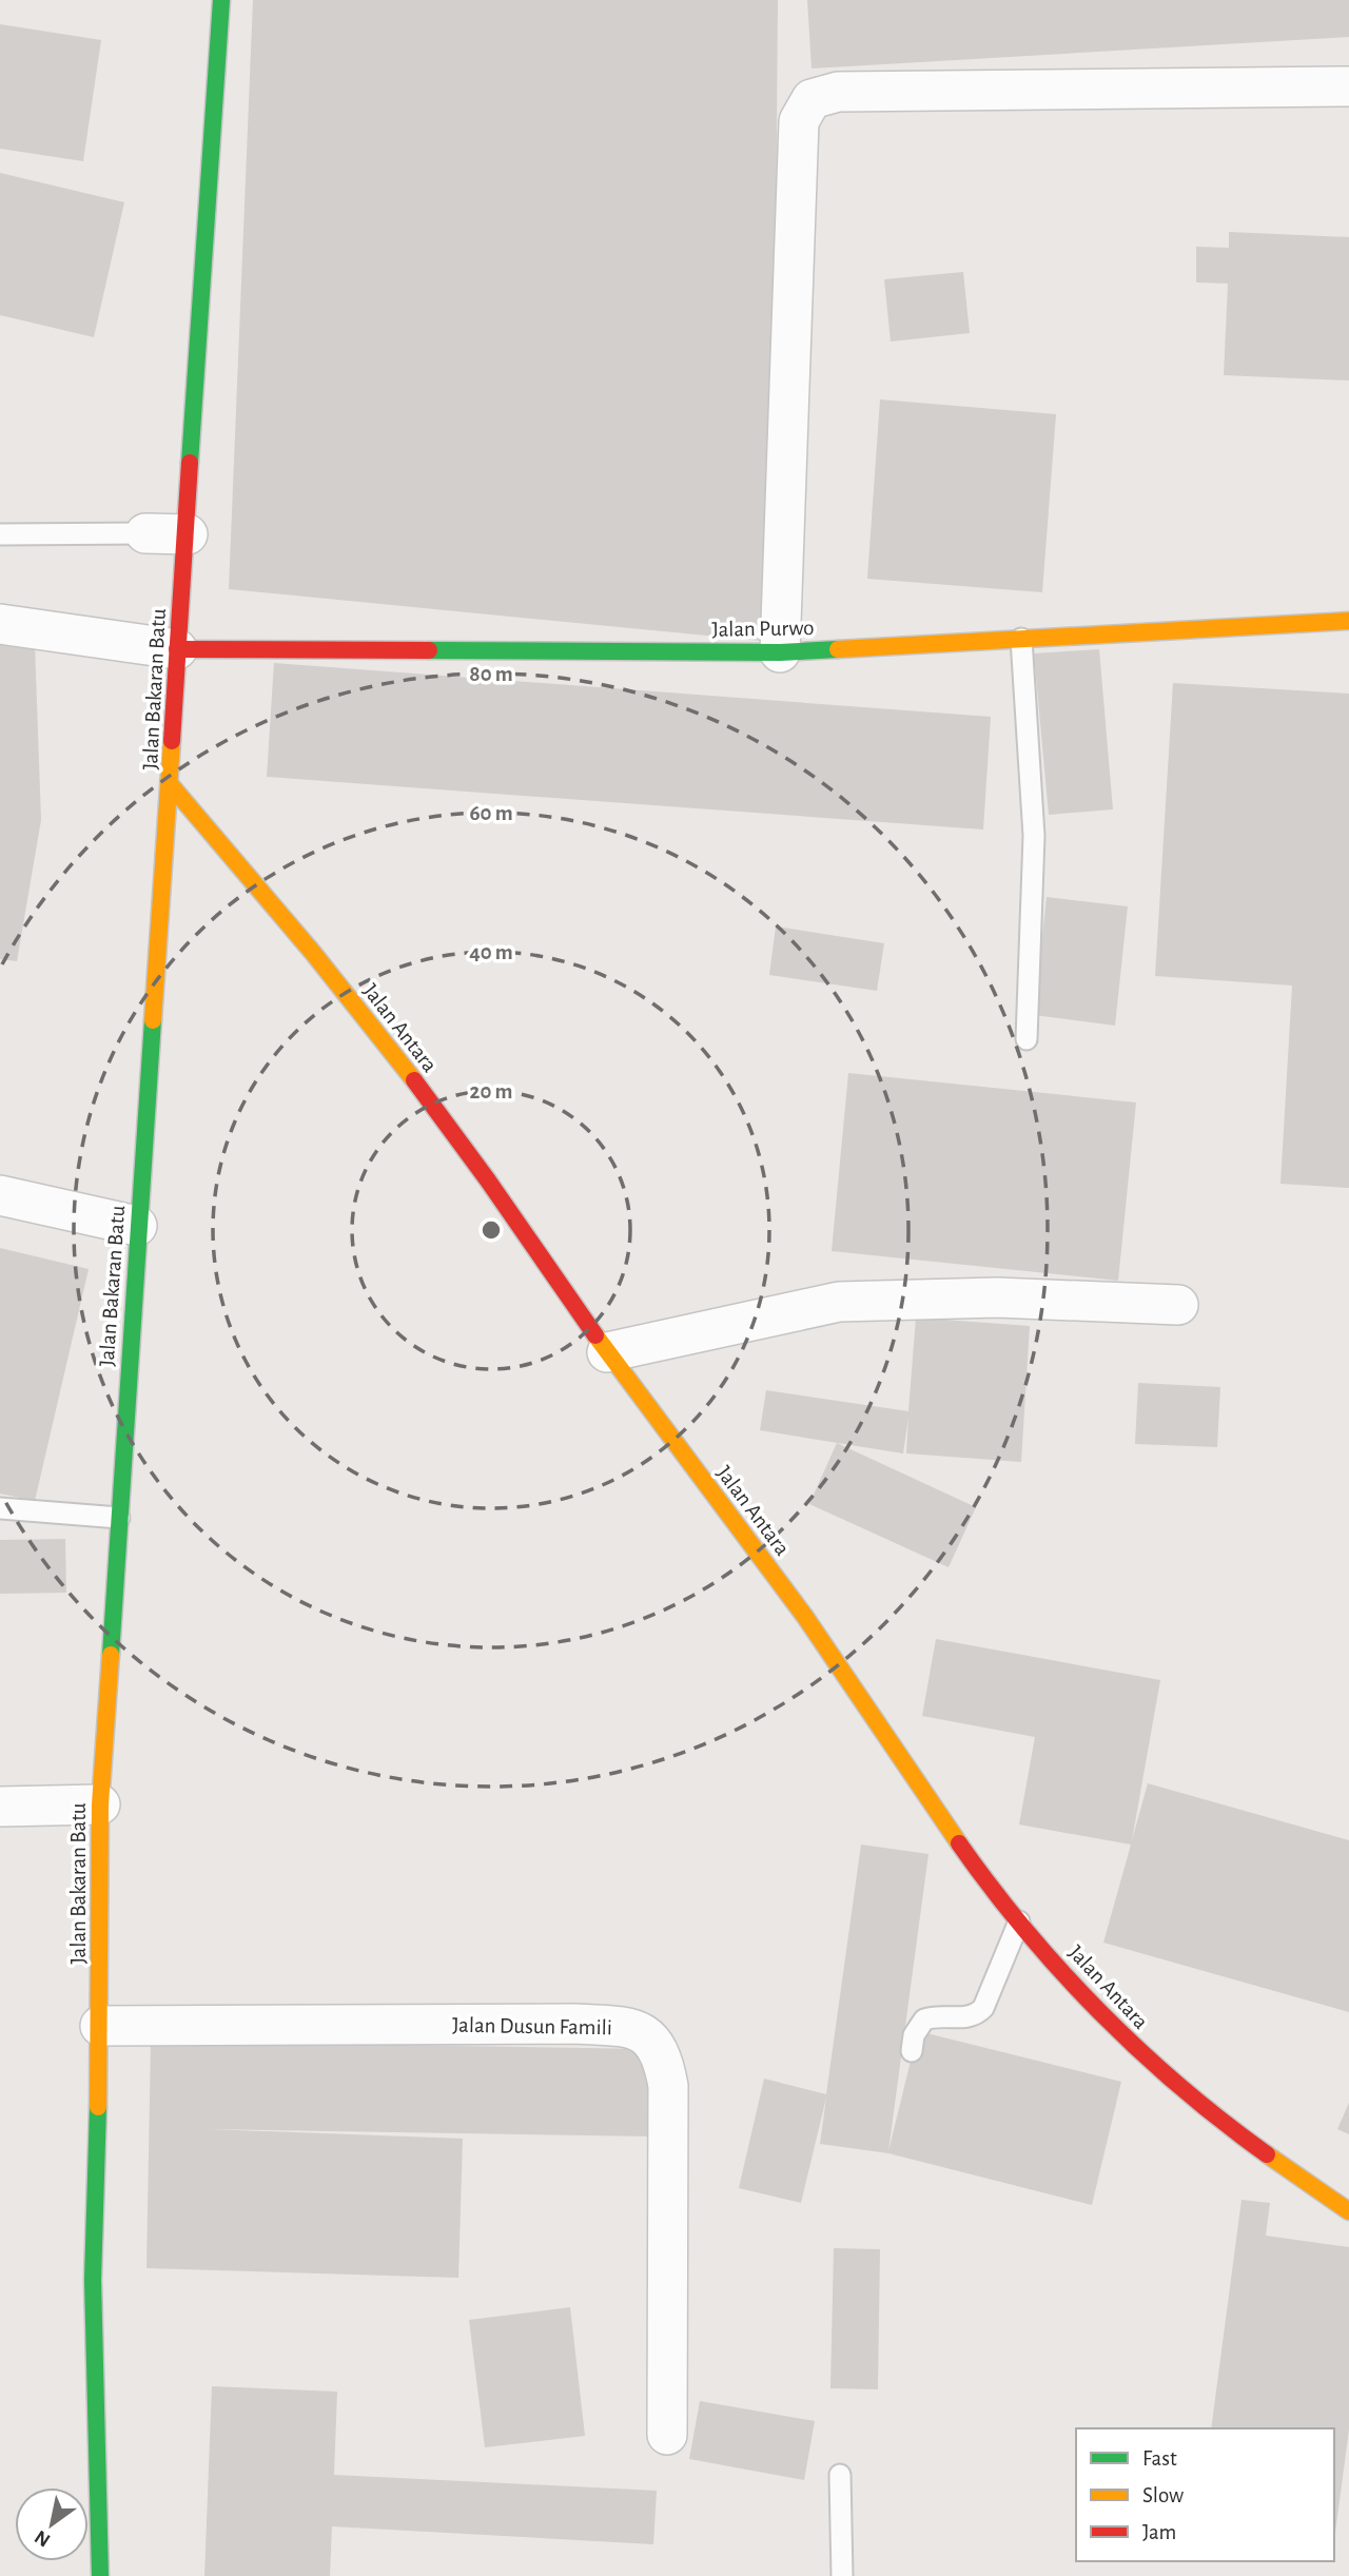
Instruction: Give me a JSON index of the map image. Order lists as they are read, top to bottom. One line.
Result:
{"streets":{"main road":["Jalan Purwo","Jalan Bakaran Batu","Jalan Antara"],"street":["Jalan Dusun Famili"]},"crossings":[["Jalan Purwo","Jalan Bakaran Batu"],["Jalan Bakaran Batu","Jalan Antara"],["Jalan Bakaran Batu","Jalan Dusun Famili"]],"legend":["Fast","Slow","Jam"],"north":"bottom left","rings":["80 m","60 m","40 m","20 m"]}
